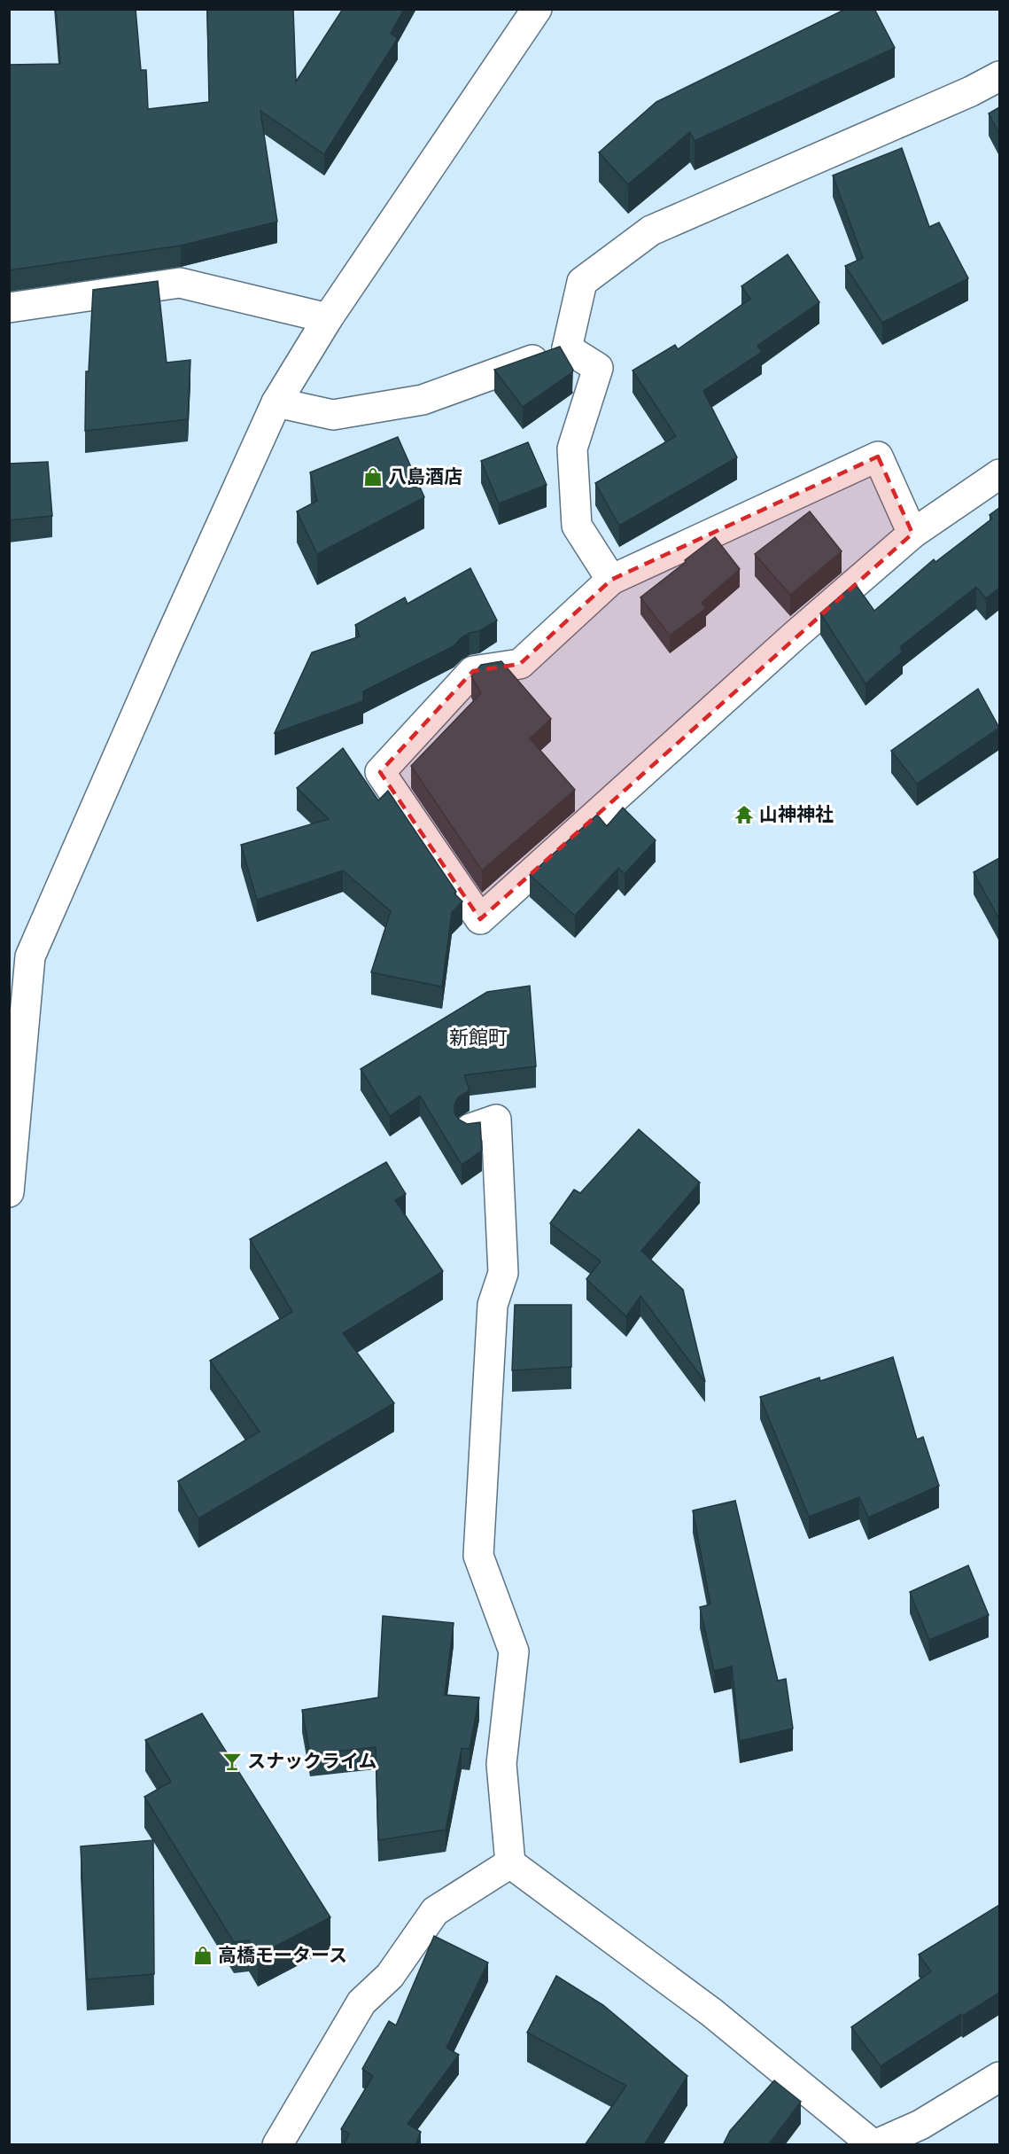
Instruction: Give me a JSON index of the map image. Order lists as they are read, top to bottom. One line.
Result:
{"districts":["新館町"],"places":{"shop":["八島酒店","高橋モータース"],"temple":["山神神社"],"bar":["スナックライム"]}}
